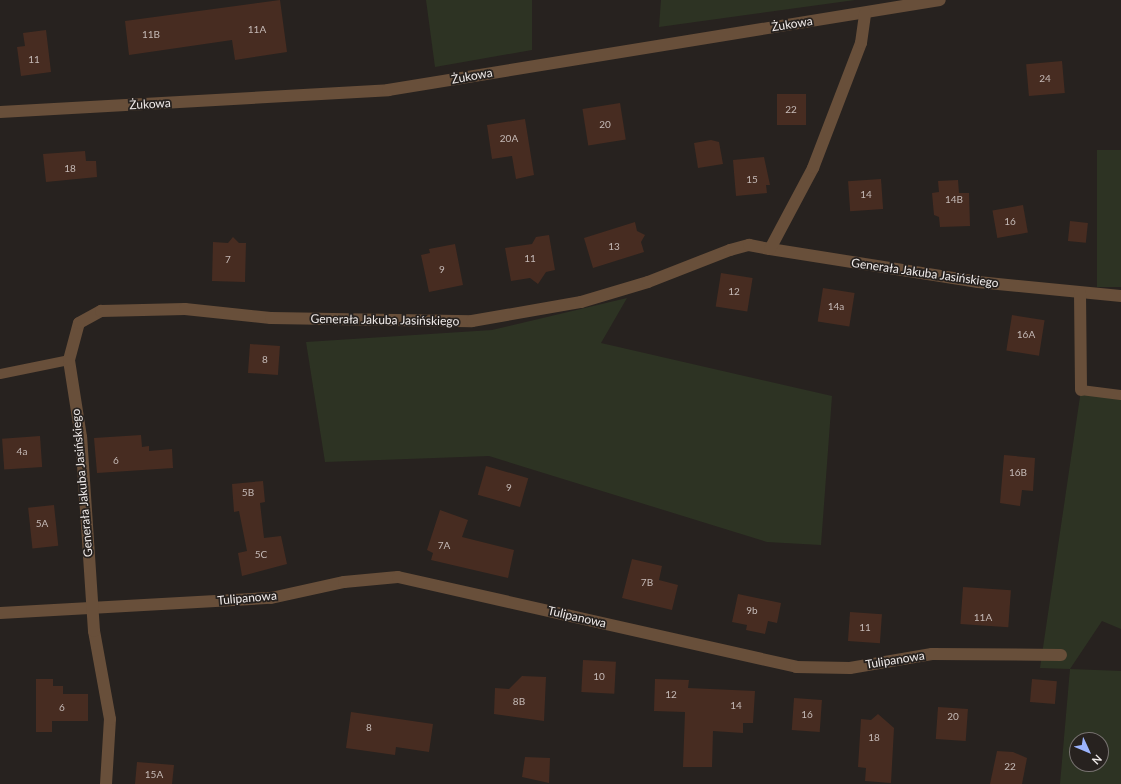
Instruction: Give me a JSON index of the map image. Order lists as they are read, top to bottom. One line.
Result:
{"streets":{"street":["Żukowa","Generała Jakuba Jasińskiego","Tulipanowa"]},"crossings":[["Generała Jakuba Jasińskiego","Tulipanowa"]],"house_numbers":["11A","11B","11","24","22","20","20A","18","15","14","14B","16","13","11","7","9","12","14a","16A","8","4a","6","16B","9","5B","5A","7A","5C","7B","9b","11A","11","10","12","8B","14","6","16","20","8","18","22","15A"],"north":"bottom right"}
